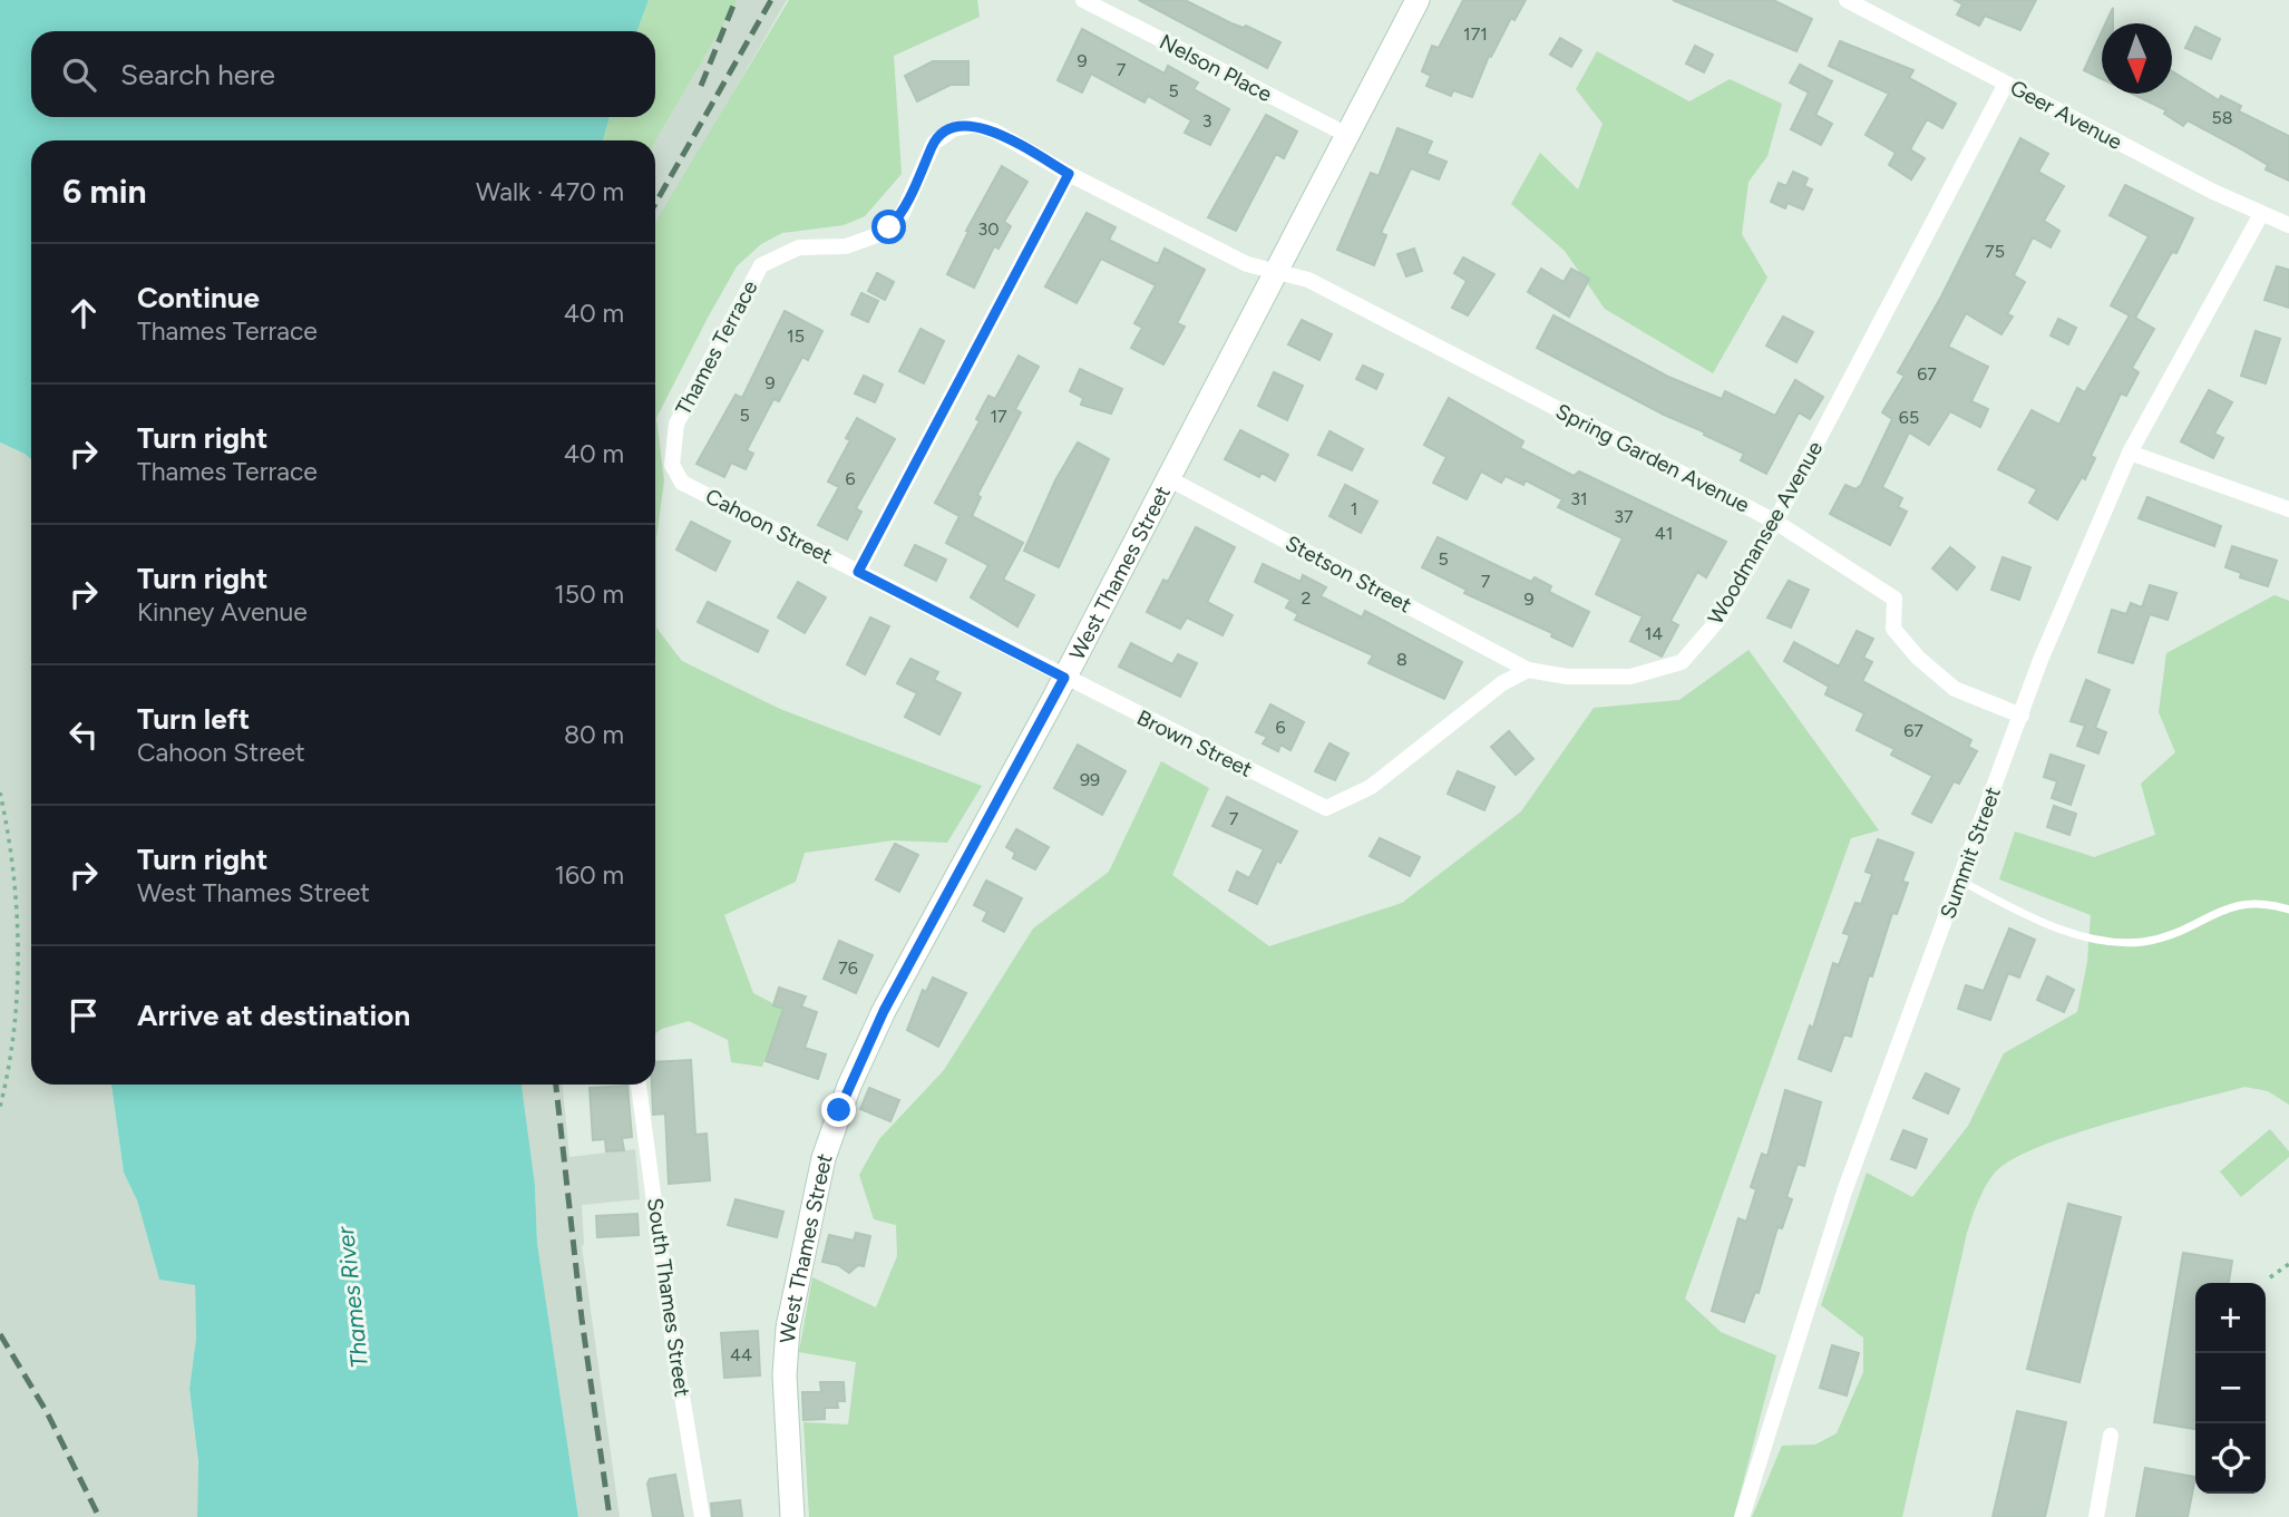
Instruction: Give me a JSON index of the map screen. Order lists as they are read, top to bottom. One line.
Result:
{"streets":{"main road":["West Thames Street"],"street":["Nelson Place","Geer Avenue","Thames Terrace","Spring Garden Avenue","Cahoon Street","Woodmansee Avenue","Stetson Street","Brown Street","Summit Street","South Thames Street"]},"crossings":[["Nelson Place","West Thames Street"],["Geer Avenue","Woodmansee Avenue"],["Geer Avenue","Summit Street"],["Thames Terrace","Spring Garden Avenue"],["Thames Terrace","Cahoon Street"],["Thames Terrace","West Thames Street"],["Spring Garden Avenue","Woodmansee Avenue"],["Spring Garden Avenue","West Thames Street"],["Spring Garden Avenue","Summit Street"],["Cahoon Street","West Thames Street"],["Cahoon Street","Brown Street"],["Woodmansee Avenue","Stetson Street"],["Woodmansee Avenue","Brown Street"],["West Thames Street","Stetson Street"],["West Thames Street","Brown Street"],["Stetson Street","Brown Street"]],"water":["Thames River"],"house_numbers":["171","9","7","5","58","3","30","75","15","67","9","5","17","65","6","31","1","37","41","5","7","2","9","14","8","6","67","99","7","76","44"],"north":"bottom","page":{"search":"Search here","heading":["6 min","Walk · 470 m"],"list":[["Continue","Thames Terrace","40 m"],["Turn right","Thames Terrace","40 m"],["Turn right","Kinney Avenue","150 m"],["Turn left","Cahoon Street","80 m"],["Turn right","West Thames Street","160 m"],"Arrive at destination"],"map_buttons":["+","−"]}}
